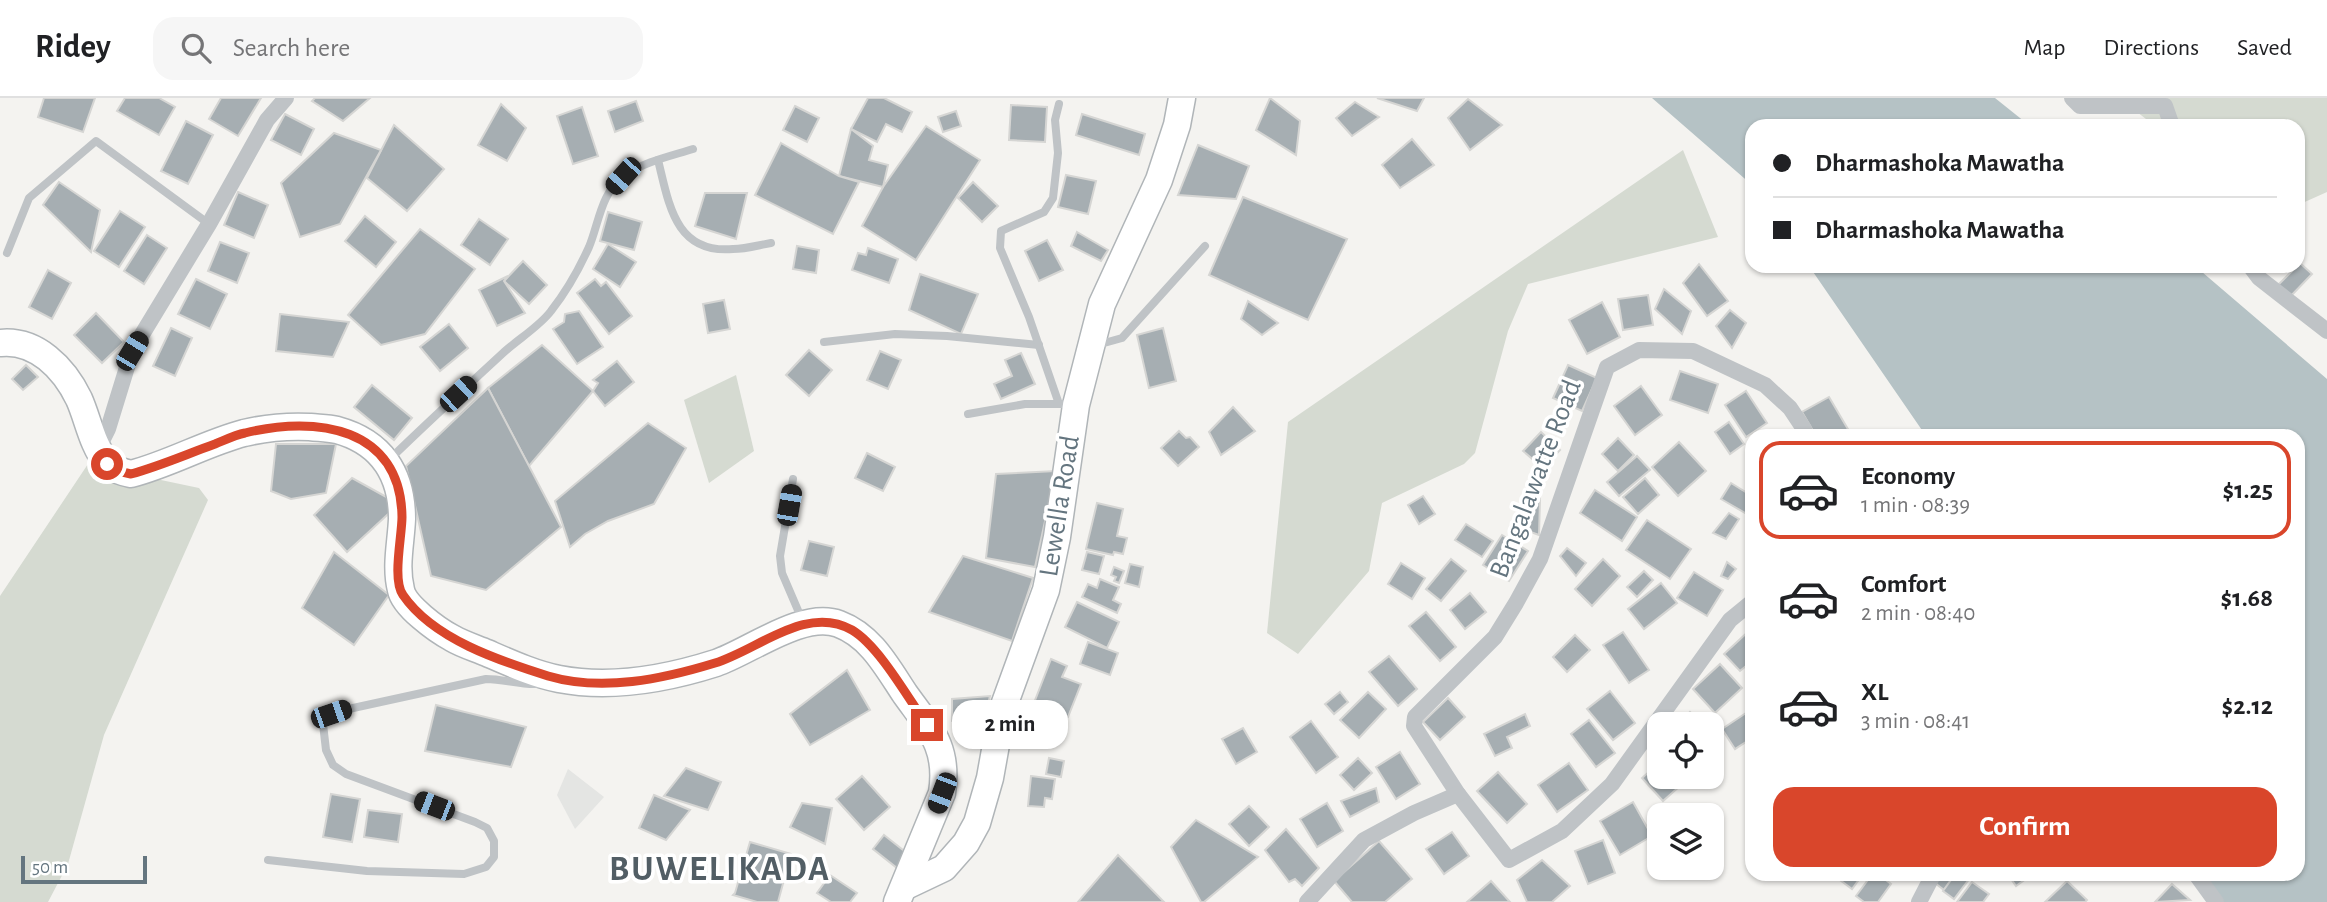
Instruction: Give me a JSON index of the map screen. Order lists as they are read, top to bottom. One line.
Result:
{"streets":{"main road":["Lewella Road"],"street":["Bangalawatte Road"]},"districts":["BUWELIKADA"],"scale_bar":"50 m","page":{"header":"Ridey","search":"Search here","nav":["Map","Directions","Saved"],"banner":["Dharmashoka Mawatha","Dharmashoka Mawatha"],"list":[{"name":"Economy","note":"1 min · 08:39","value":"$1.25"},{"name":"Comfort","note":"2 min · 08:40","value":"$1.68"},{"name":"XL","note":"3 min · 08:41","value":"$2.12"}],"bubble":"2 min","buttons":"Confirm","scale":"50 m"}}
